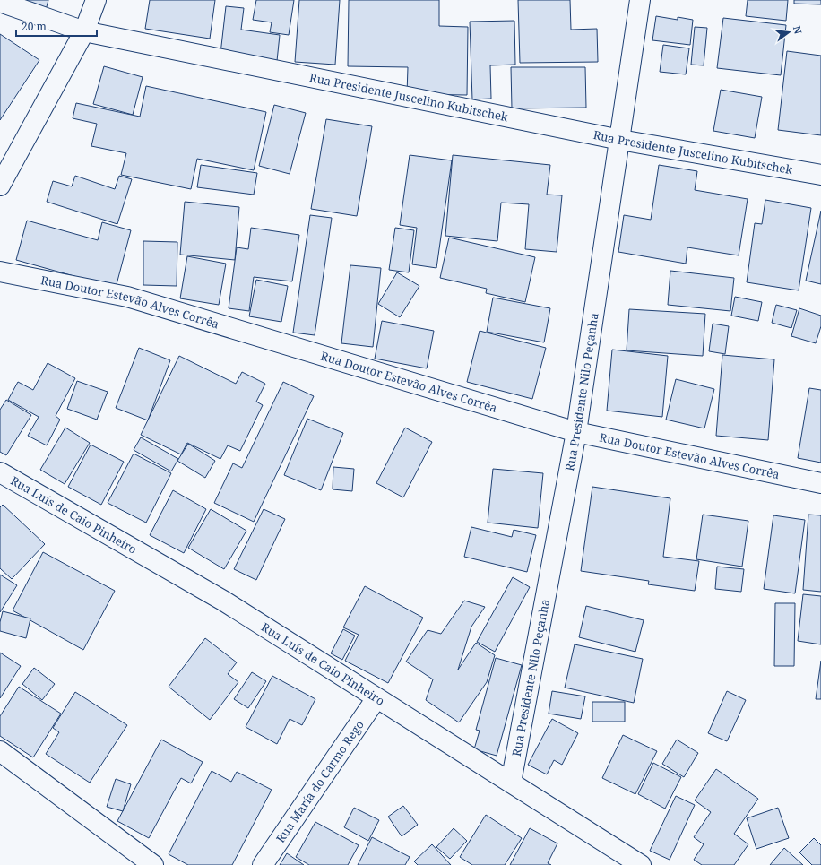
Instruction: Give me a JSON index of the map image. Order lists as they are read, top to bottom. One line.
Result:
{"streets":{"street":["Rua Presidente Juscelino Kubitschek","Rua Doutor Estevão Alves Corrêa","Rua Presidente Nilo Peçanha","Rua Luís de Caio Pinheiro","Rua María do Carmo Rego"]},"crossings":[["Rua Presidente Juscelino Kubitschek","Rua Presidente Nilo Peçanha"],["Rua Doutor Estevão Alves Corrêa","Rua Presidente Nilo Peçanha"],["Rua Presidente Nilo Peçanha","Rua Luís de Caio Pinheiro"],["Rua Luís de Caio Pinheiro","Rua María do Carmo Rego"]],"scale_bar":"20 m","north":"right"}
